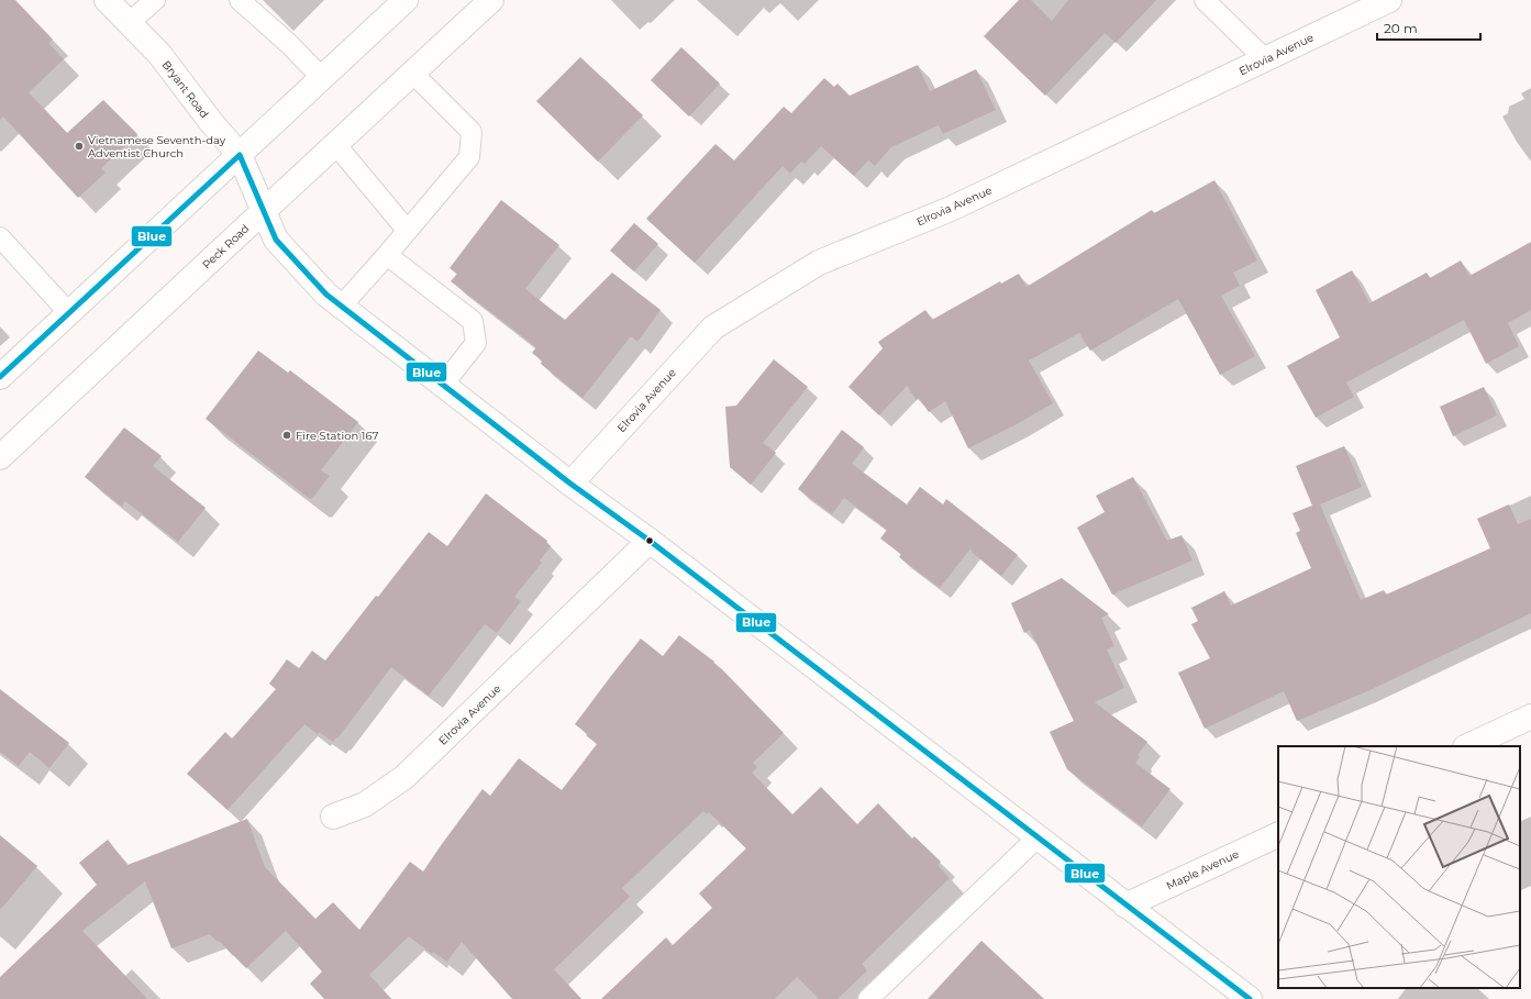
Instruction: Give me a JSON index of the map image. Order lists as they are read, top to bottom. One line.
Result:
{"streets":{"street":["Elrovia Avenue","Bryant Road","Peck Road","Maple Avenue"]},"crossings":[["Elrovia Avenue","Bryant Road"],["Bryant Road","Peck Road"],["Bryant Road","Maple Avenue"]],"places":["Vietnamese Seventh-day Adventist Church","Fire Station 167"],"lines":["transit line Blue"],"scale_bar":"20 m"}
